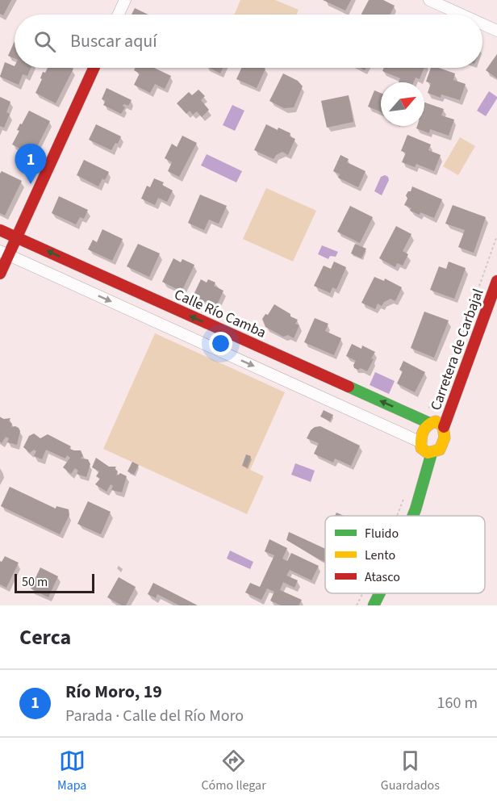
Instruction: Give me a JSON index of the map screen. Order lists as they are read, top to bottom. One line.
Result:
{"streets":{"street":["Calle Río Camba","Carretera de Carbajal"]},"crossings":[["Calle Río Camba","Carretera de Carbajal"]],"legend":["Fluido","Lento","Atasco"],"scale_bar":"50 m","north":"top right","page":{"search":"Buscar aquí","pins":"1","scale":"50 m","heading":"Cerca","list":[{"mark":"1","name":"Río Moro, 19","note":"Parada · Calle del Río Moro","value":"160 m"}],"nav":["Mapa","Cómo llegar","Guardados"]}}
